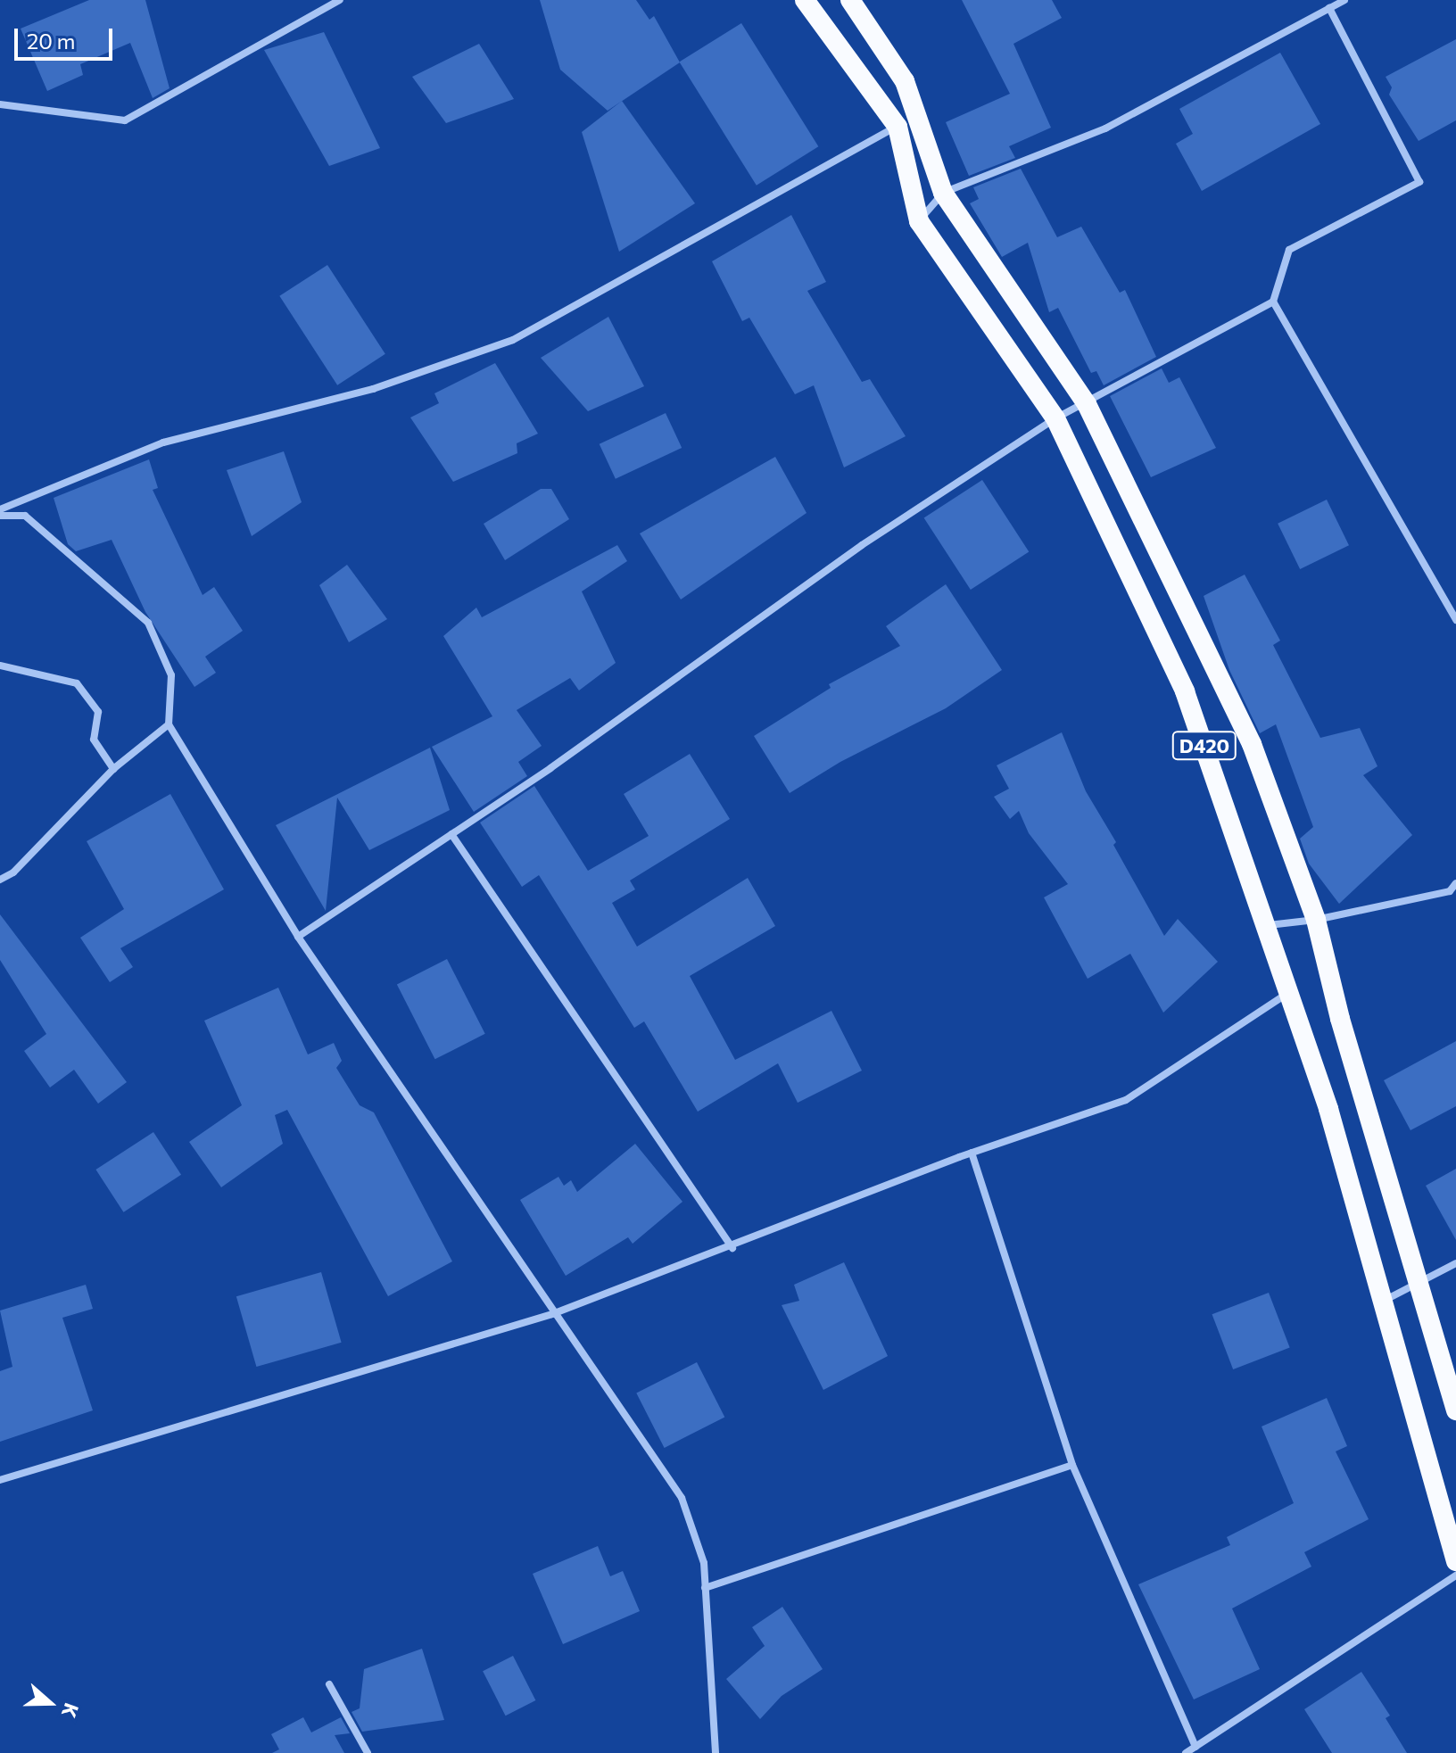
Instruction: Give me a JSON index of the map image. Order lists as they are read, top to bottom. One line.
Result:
{"streets":{"highway":["D420"]},"scale_bar":"20 m","north":"right"}
